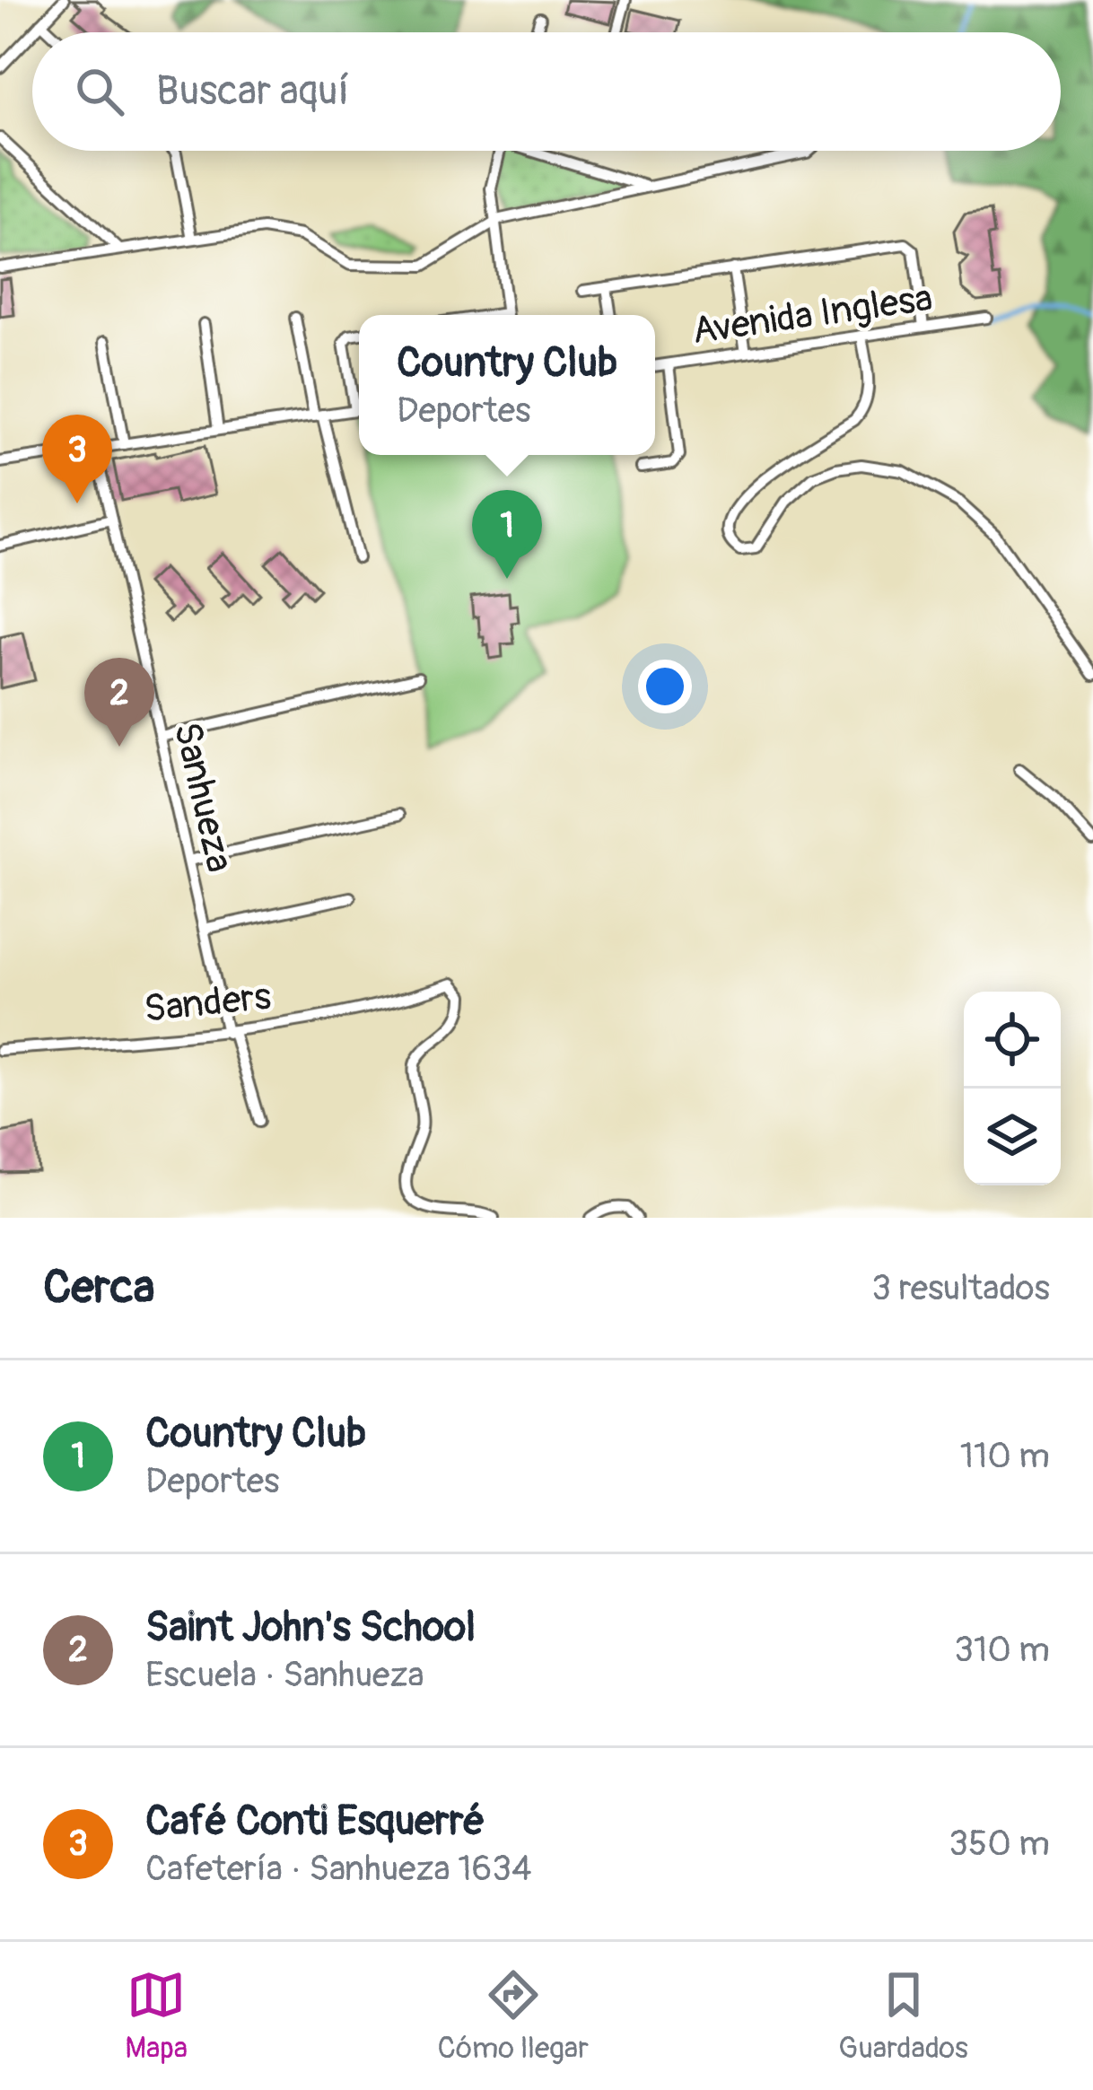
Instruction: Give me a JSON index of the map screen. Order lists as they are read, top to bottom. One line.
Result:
{"streets":{"street":["Avenida Inglesa","Sanhueza","Sanders"]},"crossings":[["Sanhueza","Sanders"]],"page":{"search":"Buscar aquí","popup":["Country Club","Deportes"],"pins":["3","1","2"],"heading":["Cerca","3 resultados"],"list":[{"mark":"1","name":"Country Club","note":"Deportes","value":"110 m"},{"mark":"2","name":"Saint John's School","note":"Escuela · Sanhueza","value":"310 m"},{"mark":"3","name":"Café Conti Esquerré","note":"Cafetería · Sanhueza 1634","value":"350 m"}],"nav":["Mapa","Cómo llegar","Guardados"]}}
